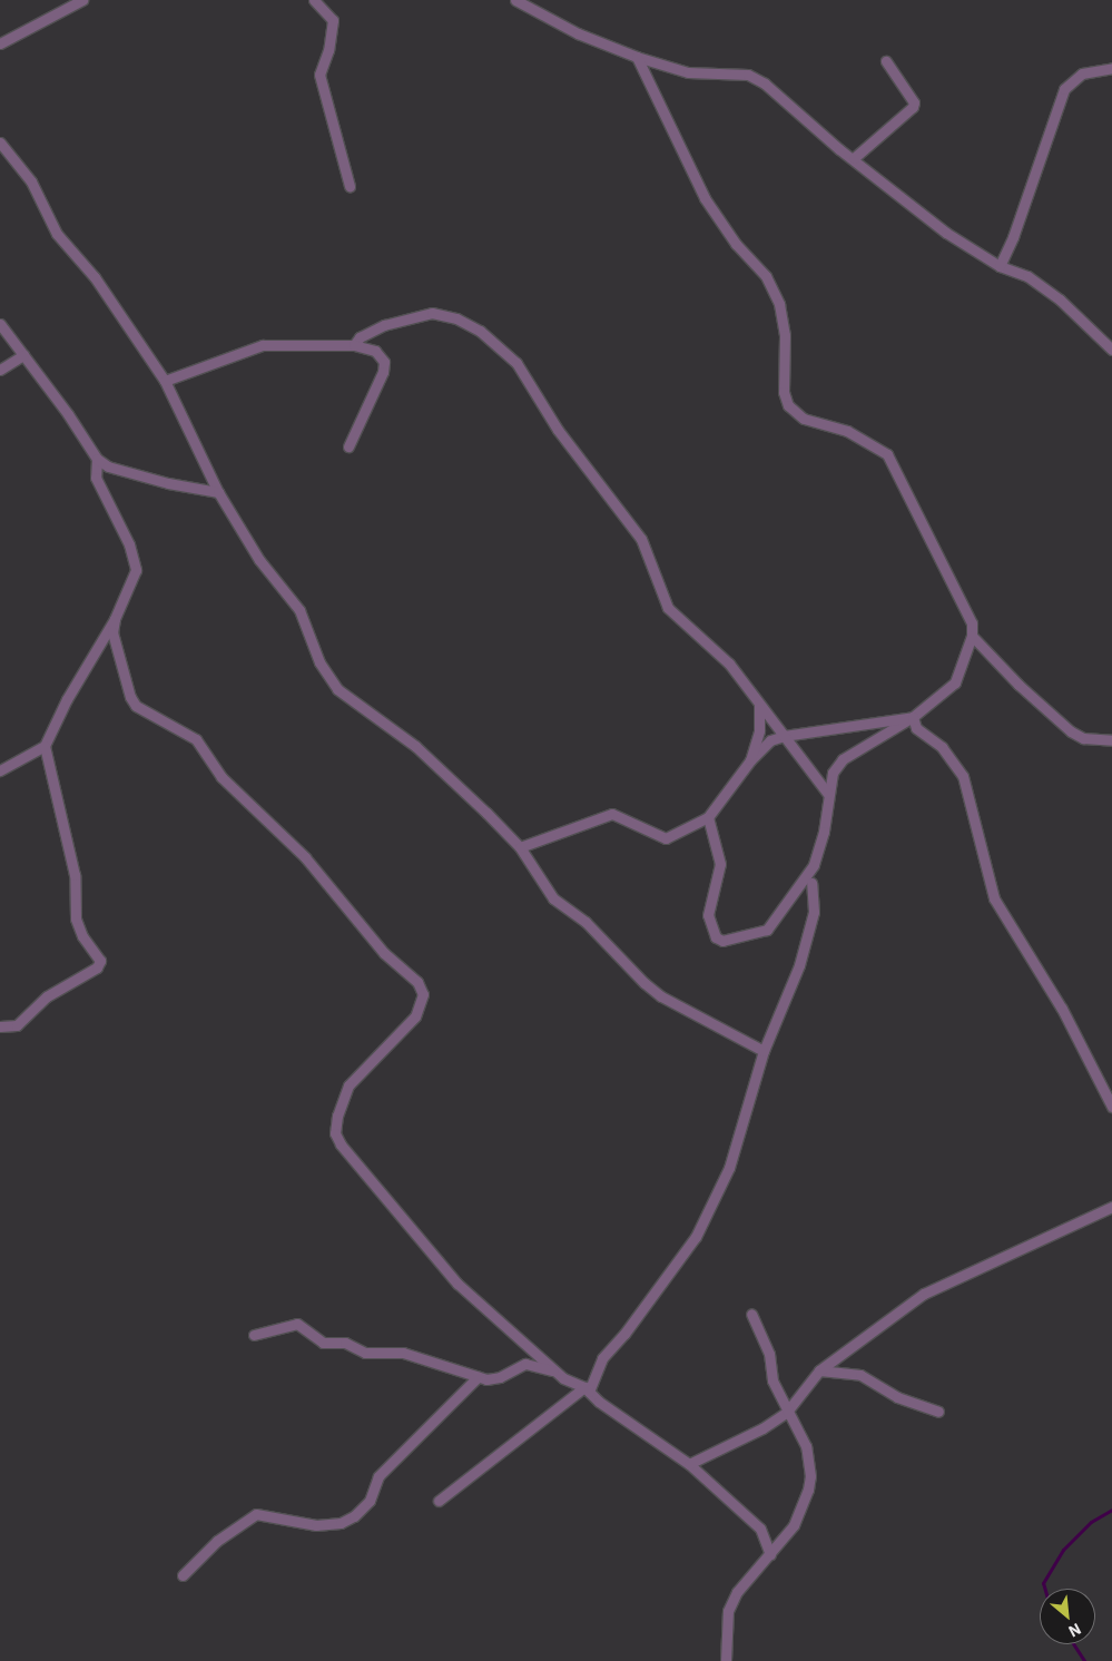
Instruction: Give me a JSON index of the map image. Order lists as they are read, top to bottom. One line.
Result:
{"north":"bottom right"}
